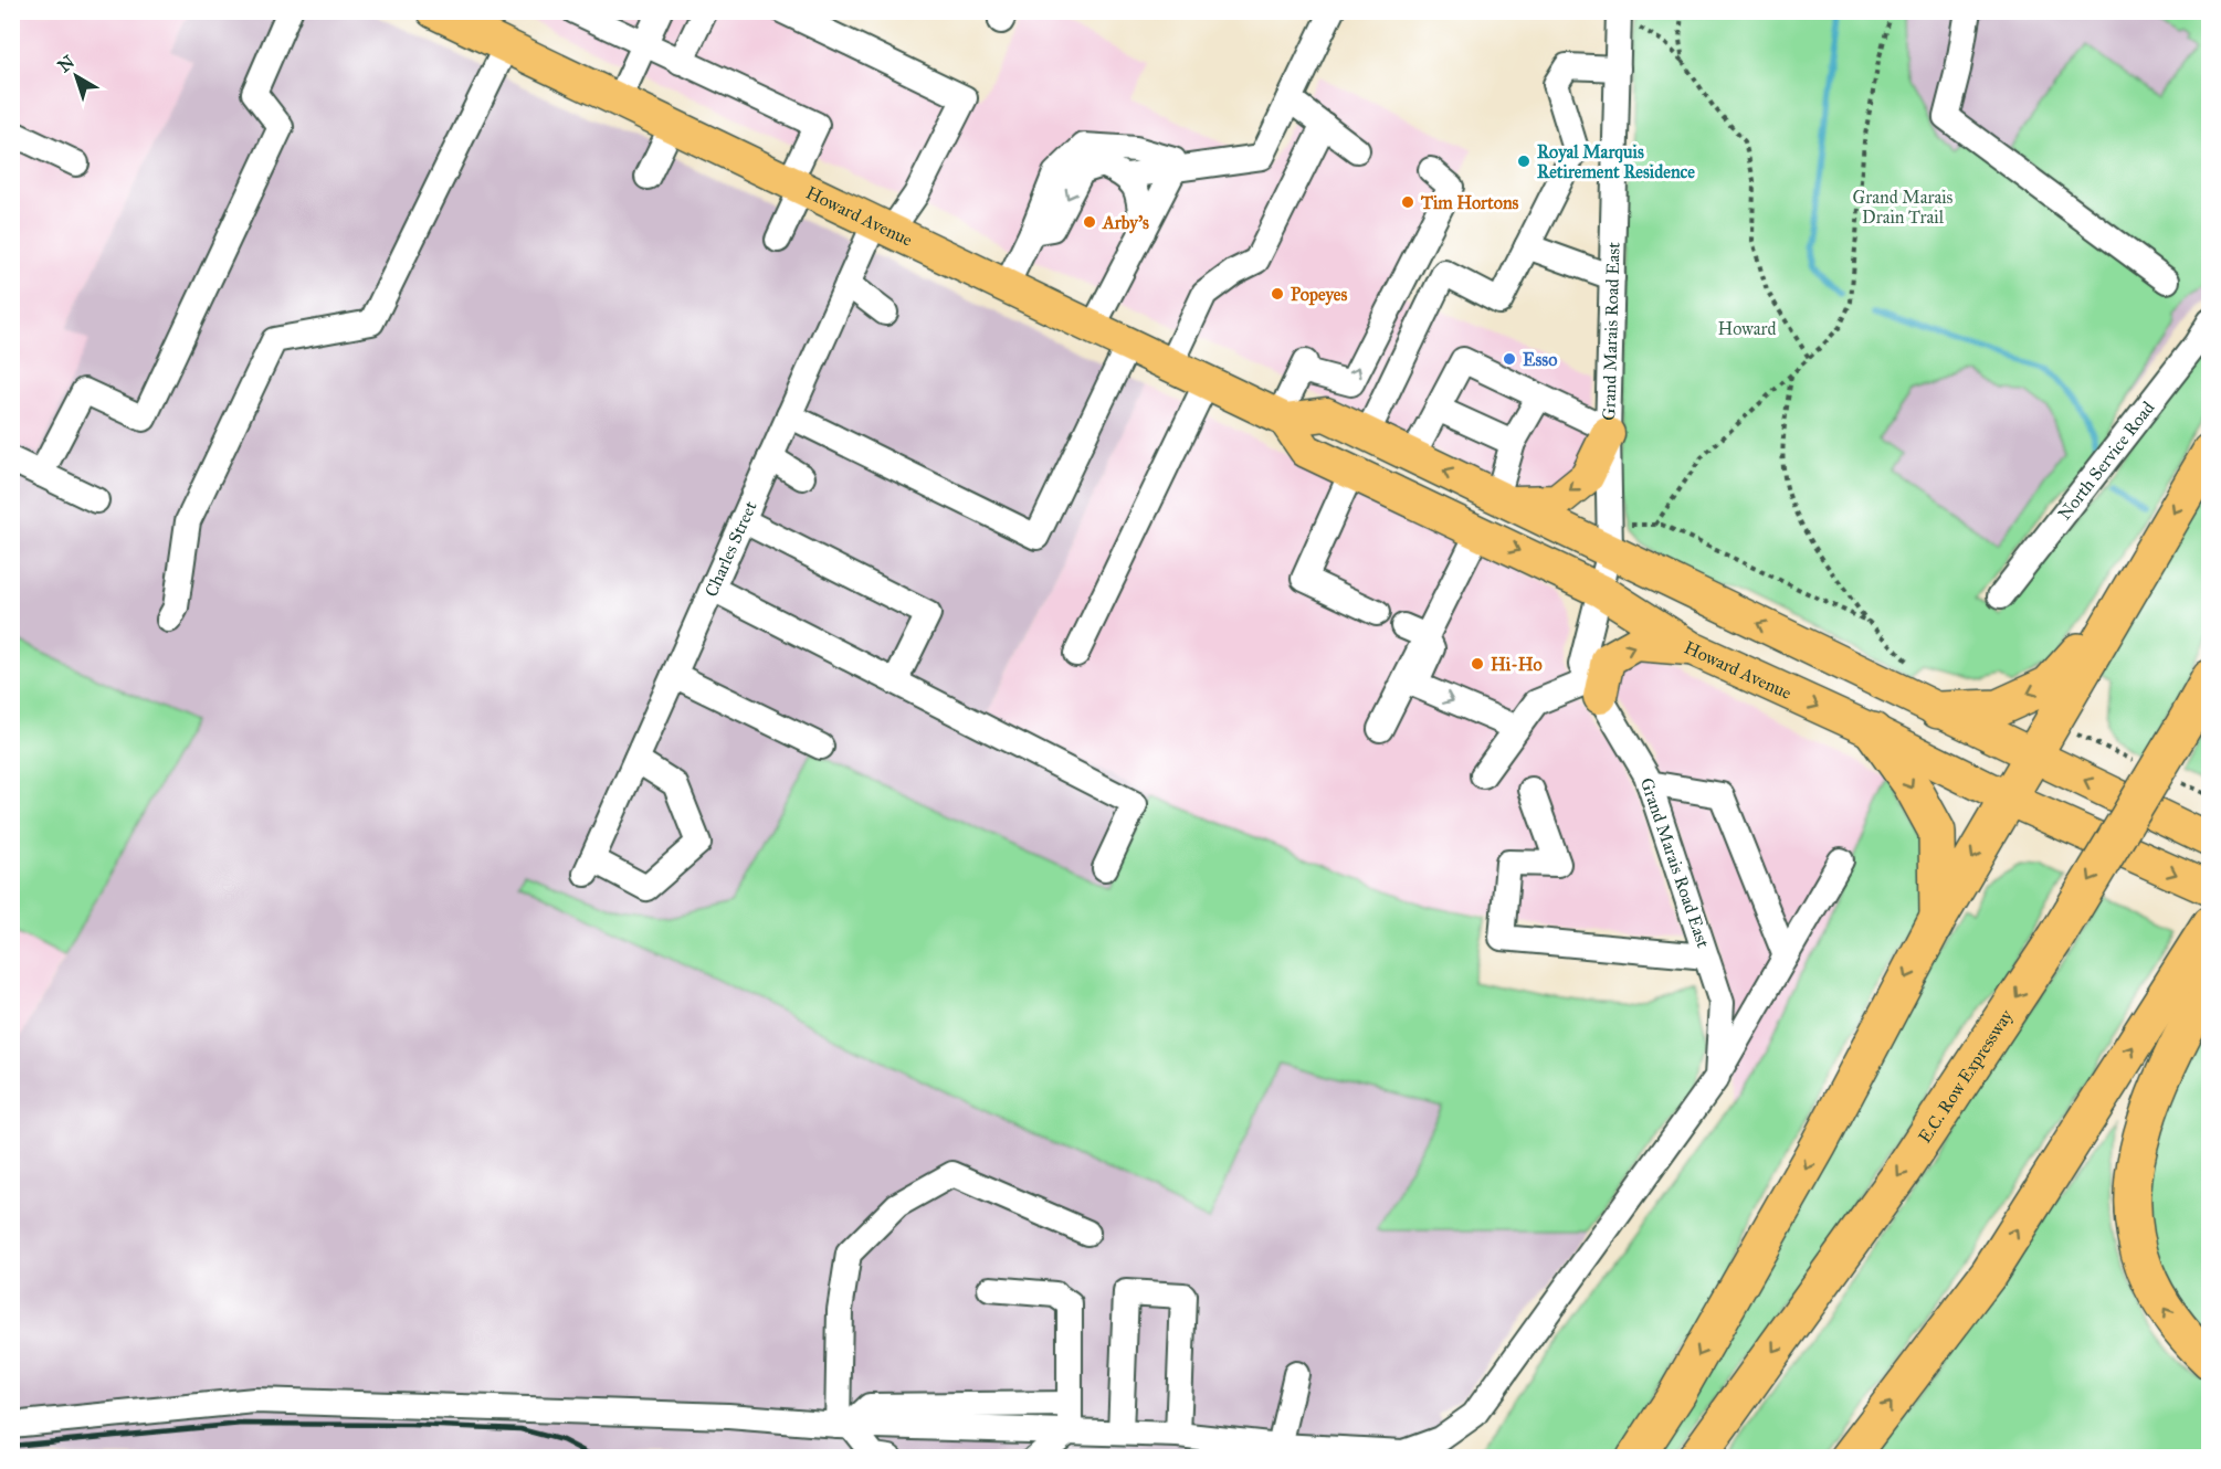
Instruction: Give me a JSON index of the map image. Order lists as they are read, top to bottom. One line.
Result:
{"streets":{"highway":["E.C. Row Expressway"],"main road":["Howard Avenue"],"street":["Grand Marais Road East","North Service Road","Charles Street"]},"crossings":[["Howard Avenue","Grand Marais Road East"],["Howard Avenue","Charles Street"]],"parks":["Grand Marais Drain Trail","Howard"],"places":["Royal Marquis Retirement Residence","Tim Hortons","Arby's","Popeyes","Esso","Hi-Ho"],"north":"top left"}
